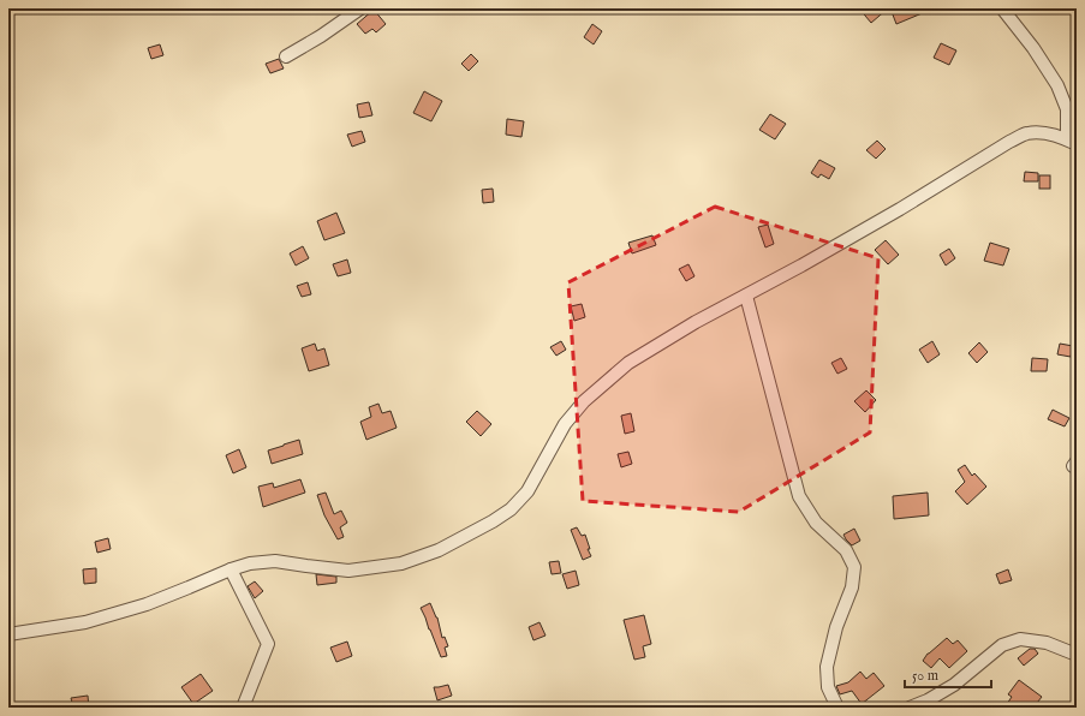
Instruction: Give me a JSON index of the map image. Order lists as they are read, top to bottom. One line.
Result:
{"scale_bar":"50 m"}
